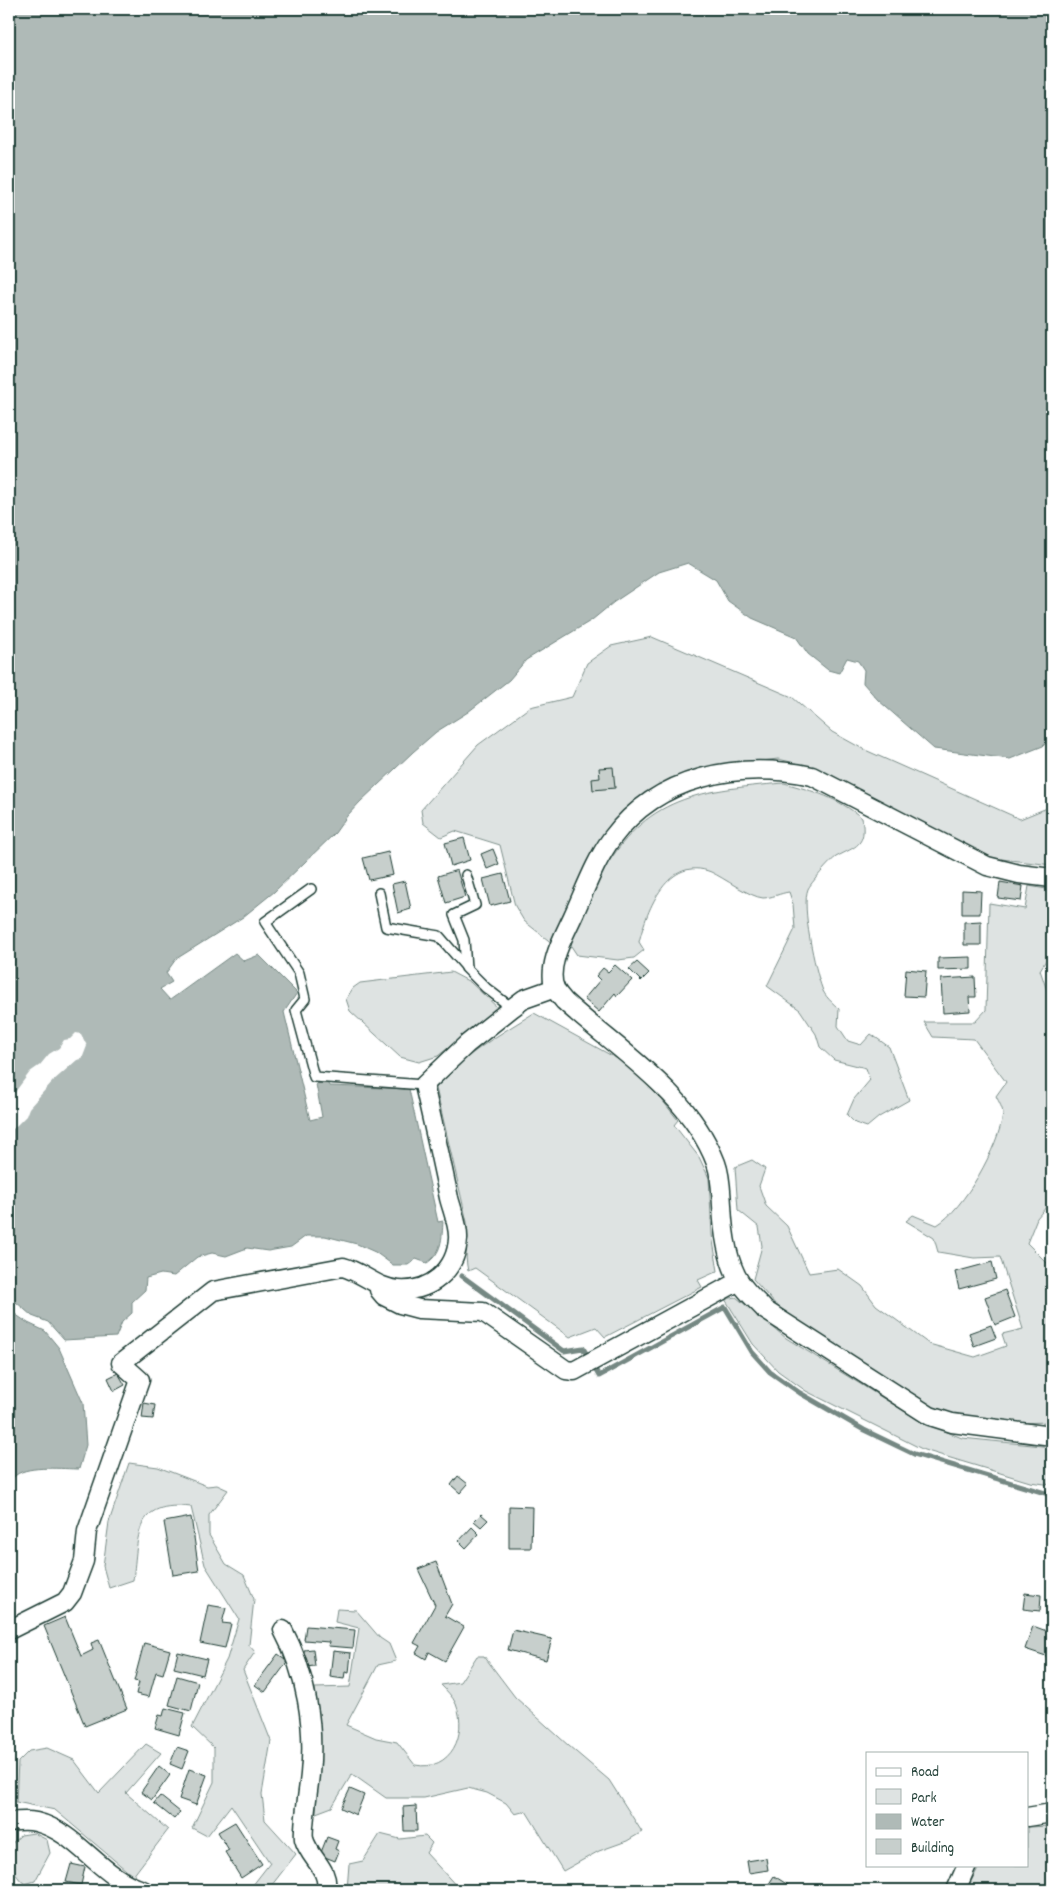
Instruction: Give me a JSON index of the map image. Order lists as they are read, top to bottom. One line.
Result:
{"legend":["Road","Park","Water","Building"]}
